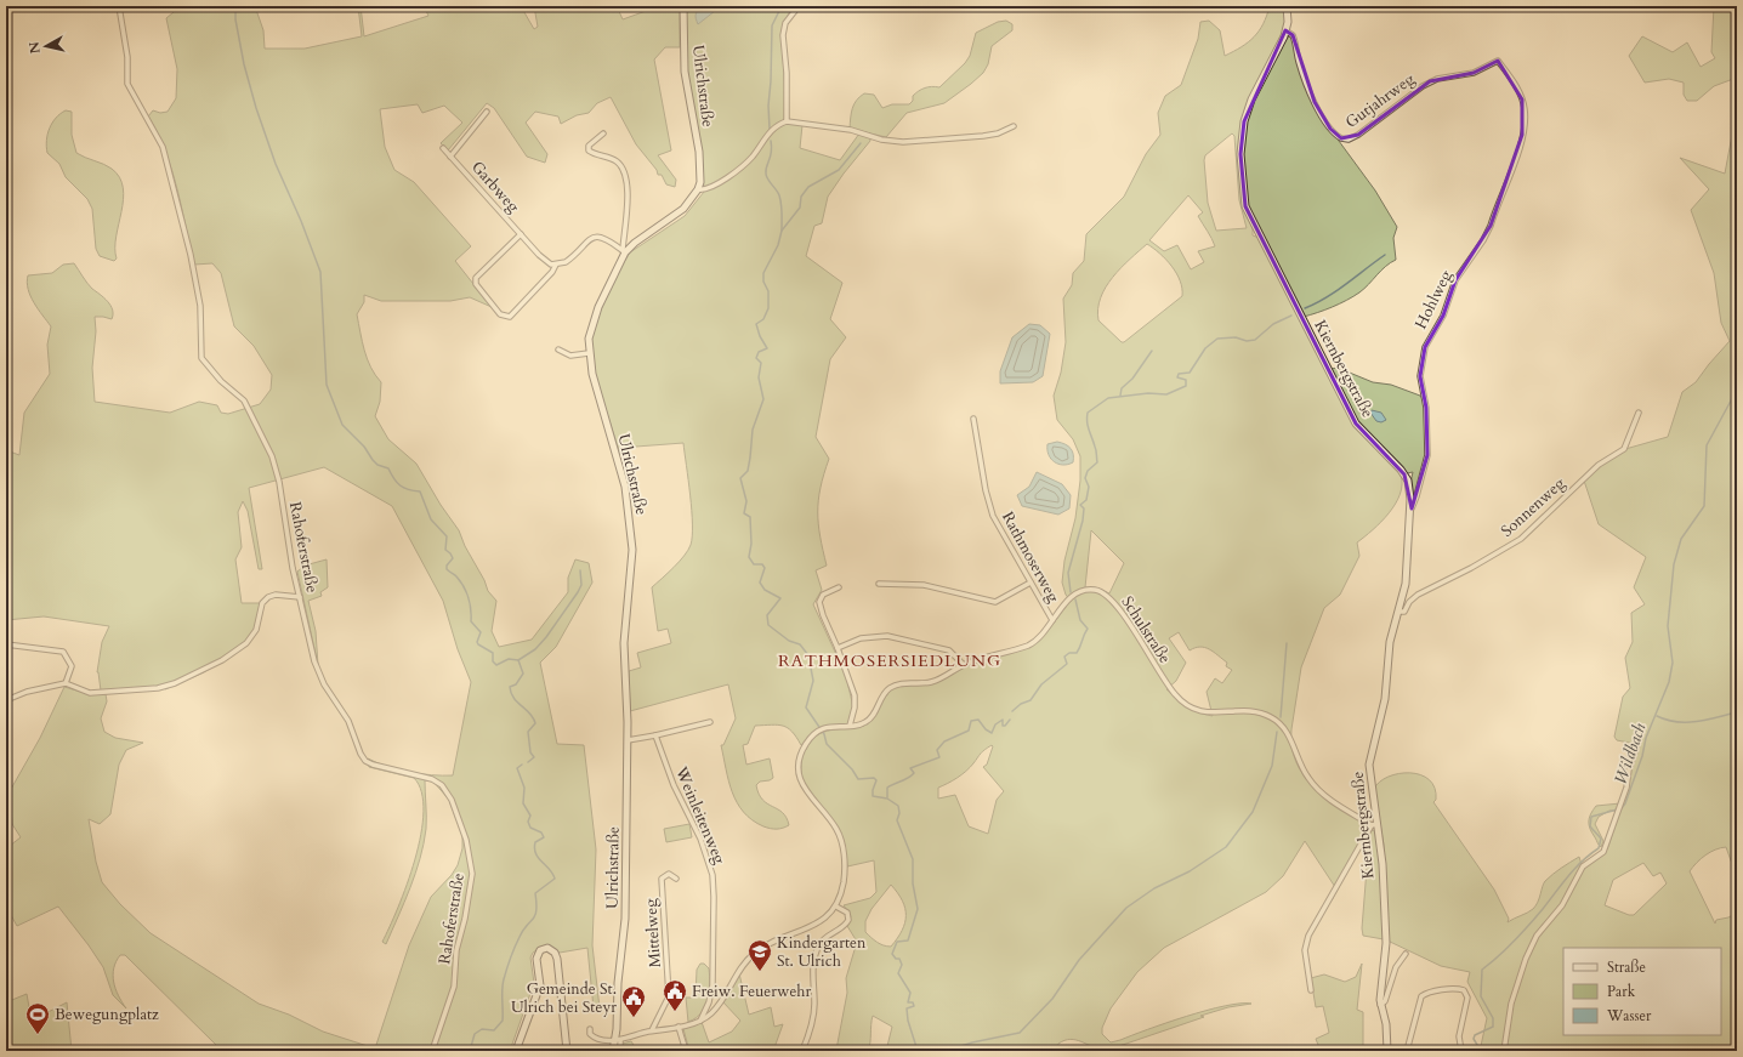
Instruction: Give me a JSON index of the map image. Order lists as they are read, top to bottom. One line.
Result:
{"streets":{"street":["Ulrichstraße","Gutjahrweg","Garbweg","Hohlweg","Kiernbergstraße","Sonnenweg","Rahoferstraße","Rathmoserweg","Schulstraße","Weinleitenweg","Mittelweg"]},"crossings":[["Ulrichstraße","Garbweg"],["Gutjahrweg","Hohlweg"],["Gutjahrweg","Kiernbergstraße"],["Hohlweg","Kiernbergstraße"],["Kiernbergstraße","Sonnenweg"],["Kiernbergstraße","Schulstraße"],["Rathmoserweg","Schulstraße"]],"districts":["RATHMOSERSIEDLUNG"],"water":["Wildbach"],"places":{"school or university":["Kindergarten St. Ulrich"],"public building":["Freiw. Feuerwehr","Gemeinde St. Ulrich bei Steyr"],"sports":["Bewegungplatz"]},"legend":["Straße","Park","Wasser"],"north":"left"}
